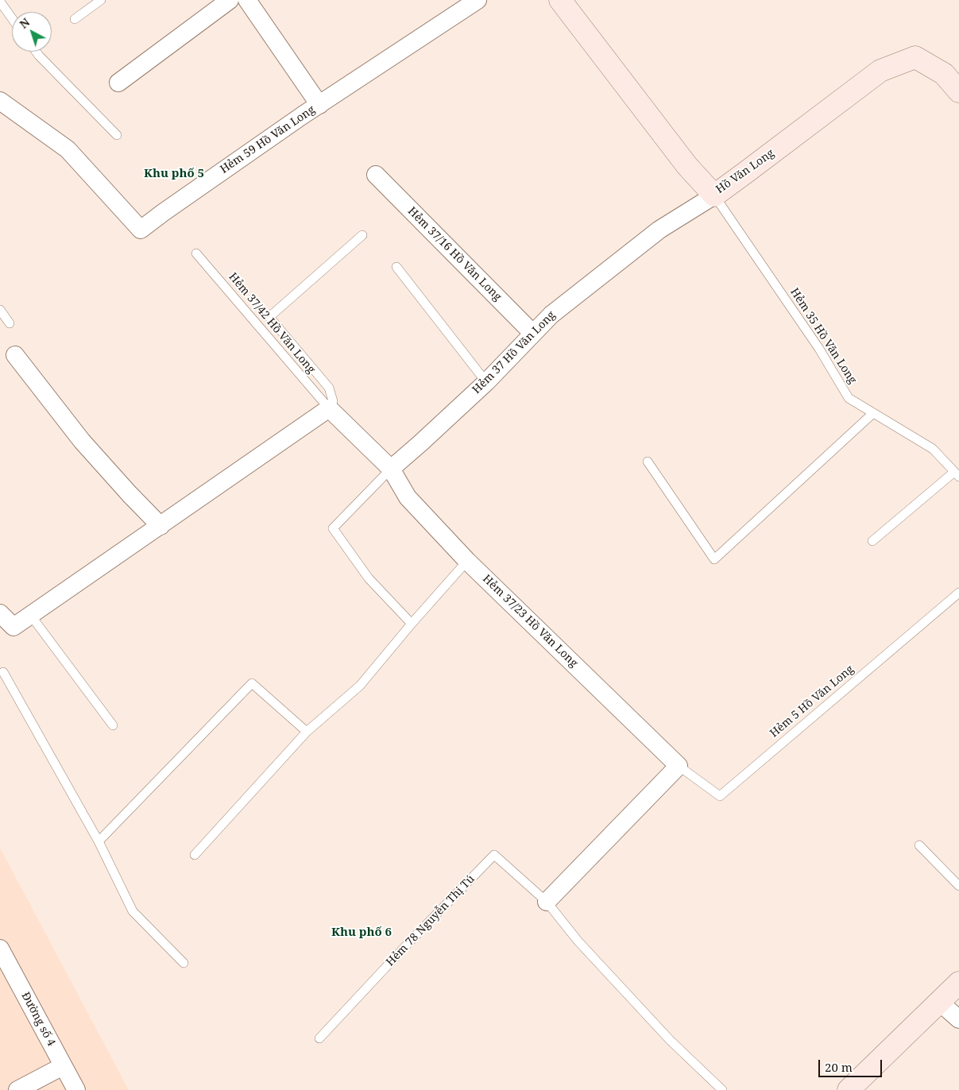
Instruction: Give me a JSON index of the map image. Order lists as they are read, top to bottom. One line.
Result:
{"streets":{"street":["Hẻm 59 Hồ Văn Long","Hồ Văn Long","Hẻm 37/16 Hồ Văn Long","Hẻm 37 Hồ Văn Long","Hẻm 37/23 Hồ Văn Long","Đường số 4"],"lane":["Hẻm 37/42 Hồ Văn Long","Hẻm 35 Hồ Văn Long","Hẻm 5 Hồ Văn Long","Hẻm 78 Nguyễn Thị Tú"]},"crossings":[["Hồ Văn Long","Hẻm 35 Hồ Văn Long"],["Hồ Văn Long","Hẻm 37 Hồ Văn Long"],["Hẻm 37/16 Hồ Văn Long","Hẻm 37 Hồ Văn Long"],["Hẻm 35 Hồ Văn Long","Hẻm 37 Hồ Văn Long"],["Hẻm 37 Hồ Văn Long","Hẻm 37/23 Hồ Văn Long"],["Hẻm 37/23 Hồ Văn Long","Hẻm 5 Hồ Văn Long"]],"districts":["Khu phố 5","Khu phố 6"],"scale_bar":"20 m","north":"top left"}
